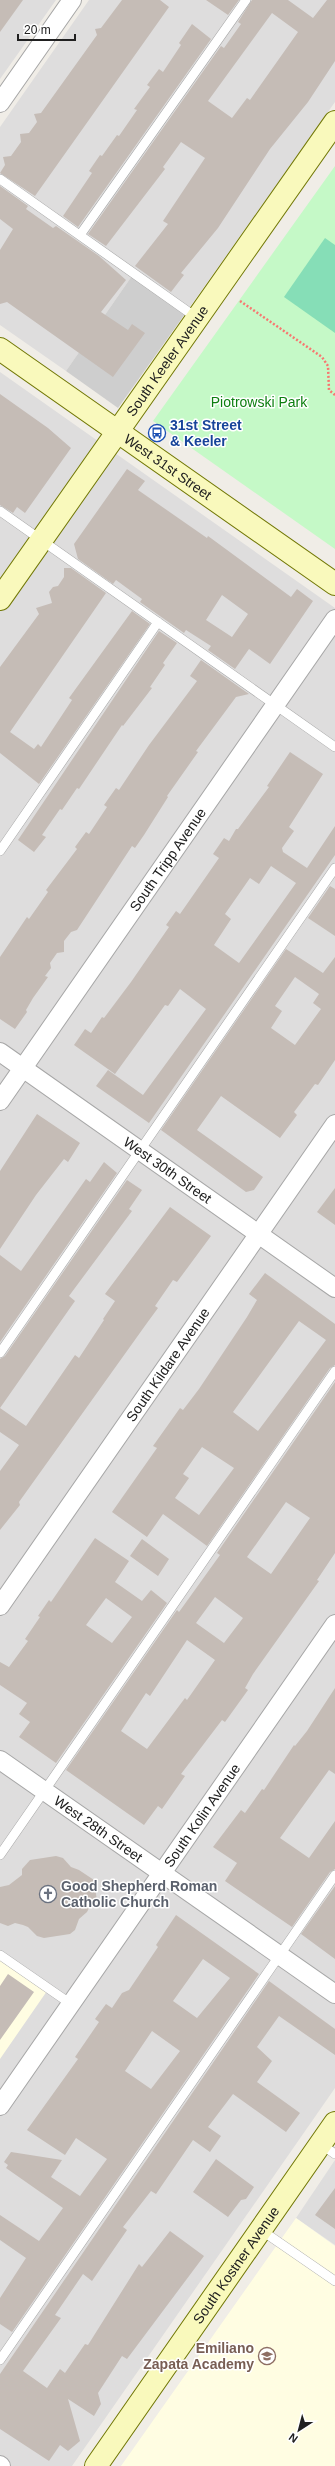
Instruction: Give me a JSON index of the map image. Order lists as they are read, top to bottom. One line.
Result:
{"streets":{"street":["South Keeler Avenue","West 31st Street","South Tripp Avenue","West 30th Street","South Kildare Avenue","South Kolin Avenue","West 28th Street","South Kostner Avenue"]},"crossings":[["South Keeler Avenue","West 31st Street"],["South Tripp Avenue","West 30th Street"],["West 30th Street","South Kildare Avenue"],["South Kolin Avenue","West 28th Street"]],"parks":["Piotrowski Park"],"places":{"bus stop":["31st Street & Keeler"],"church":["Good Shepherd Roman Catholic Church"],"school or university":["Emiliano Zapata Academy"]},"scale_bar":"20 m","north":"bottom left"}
